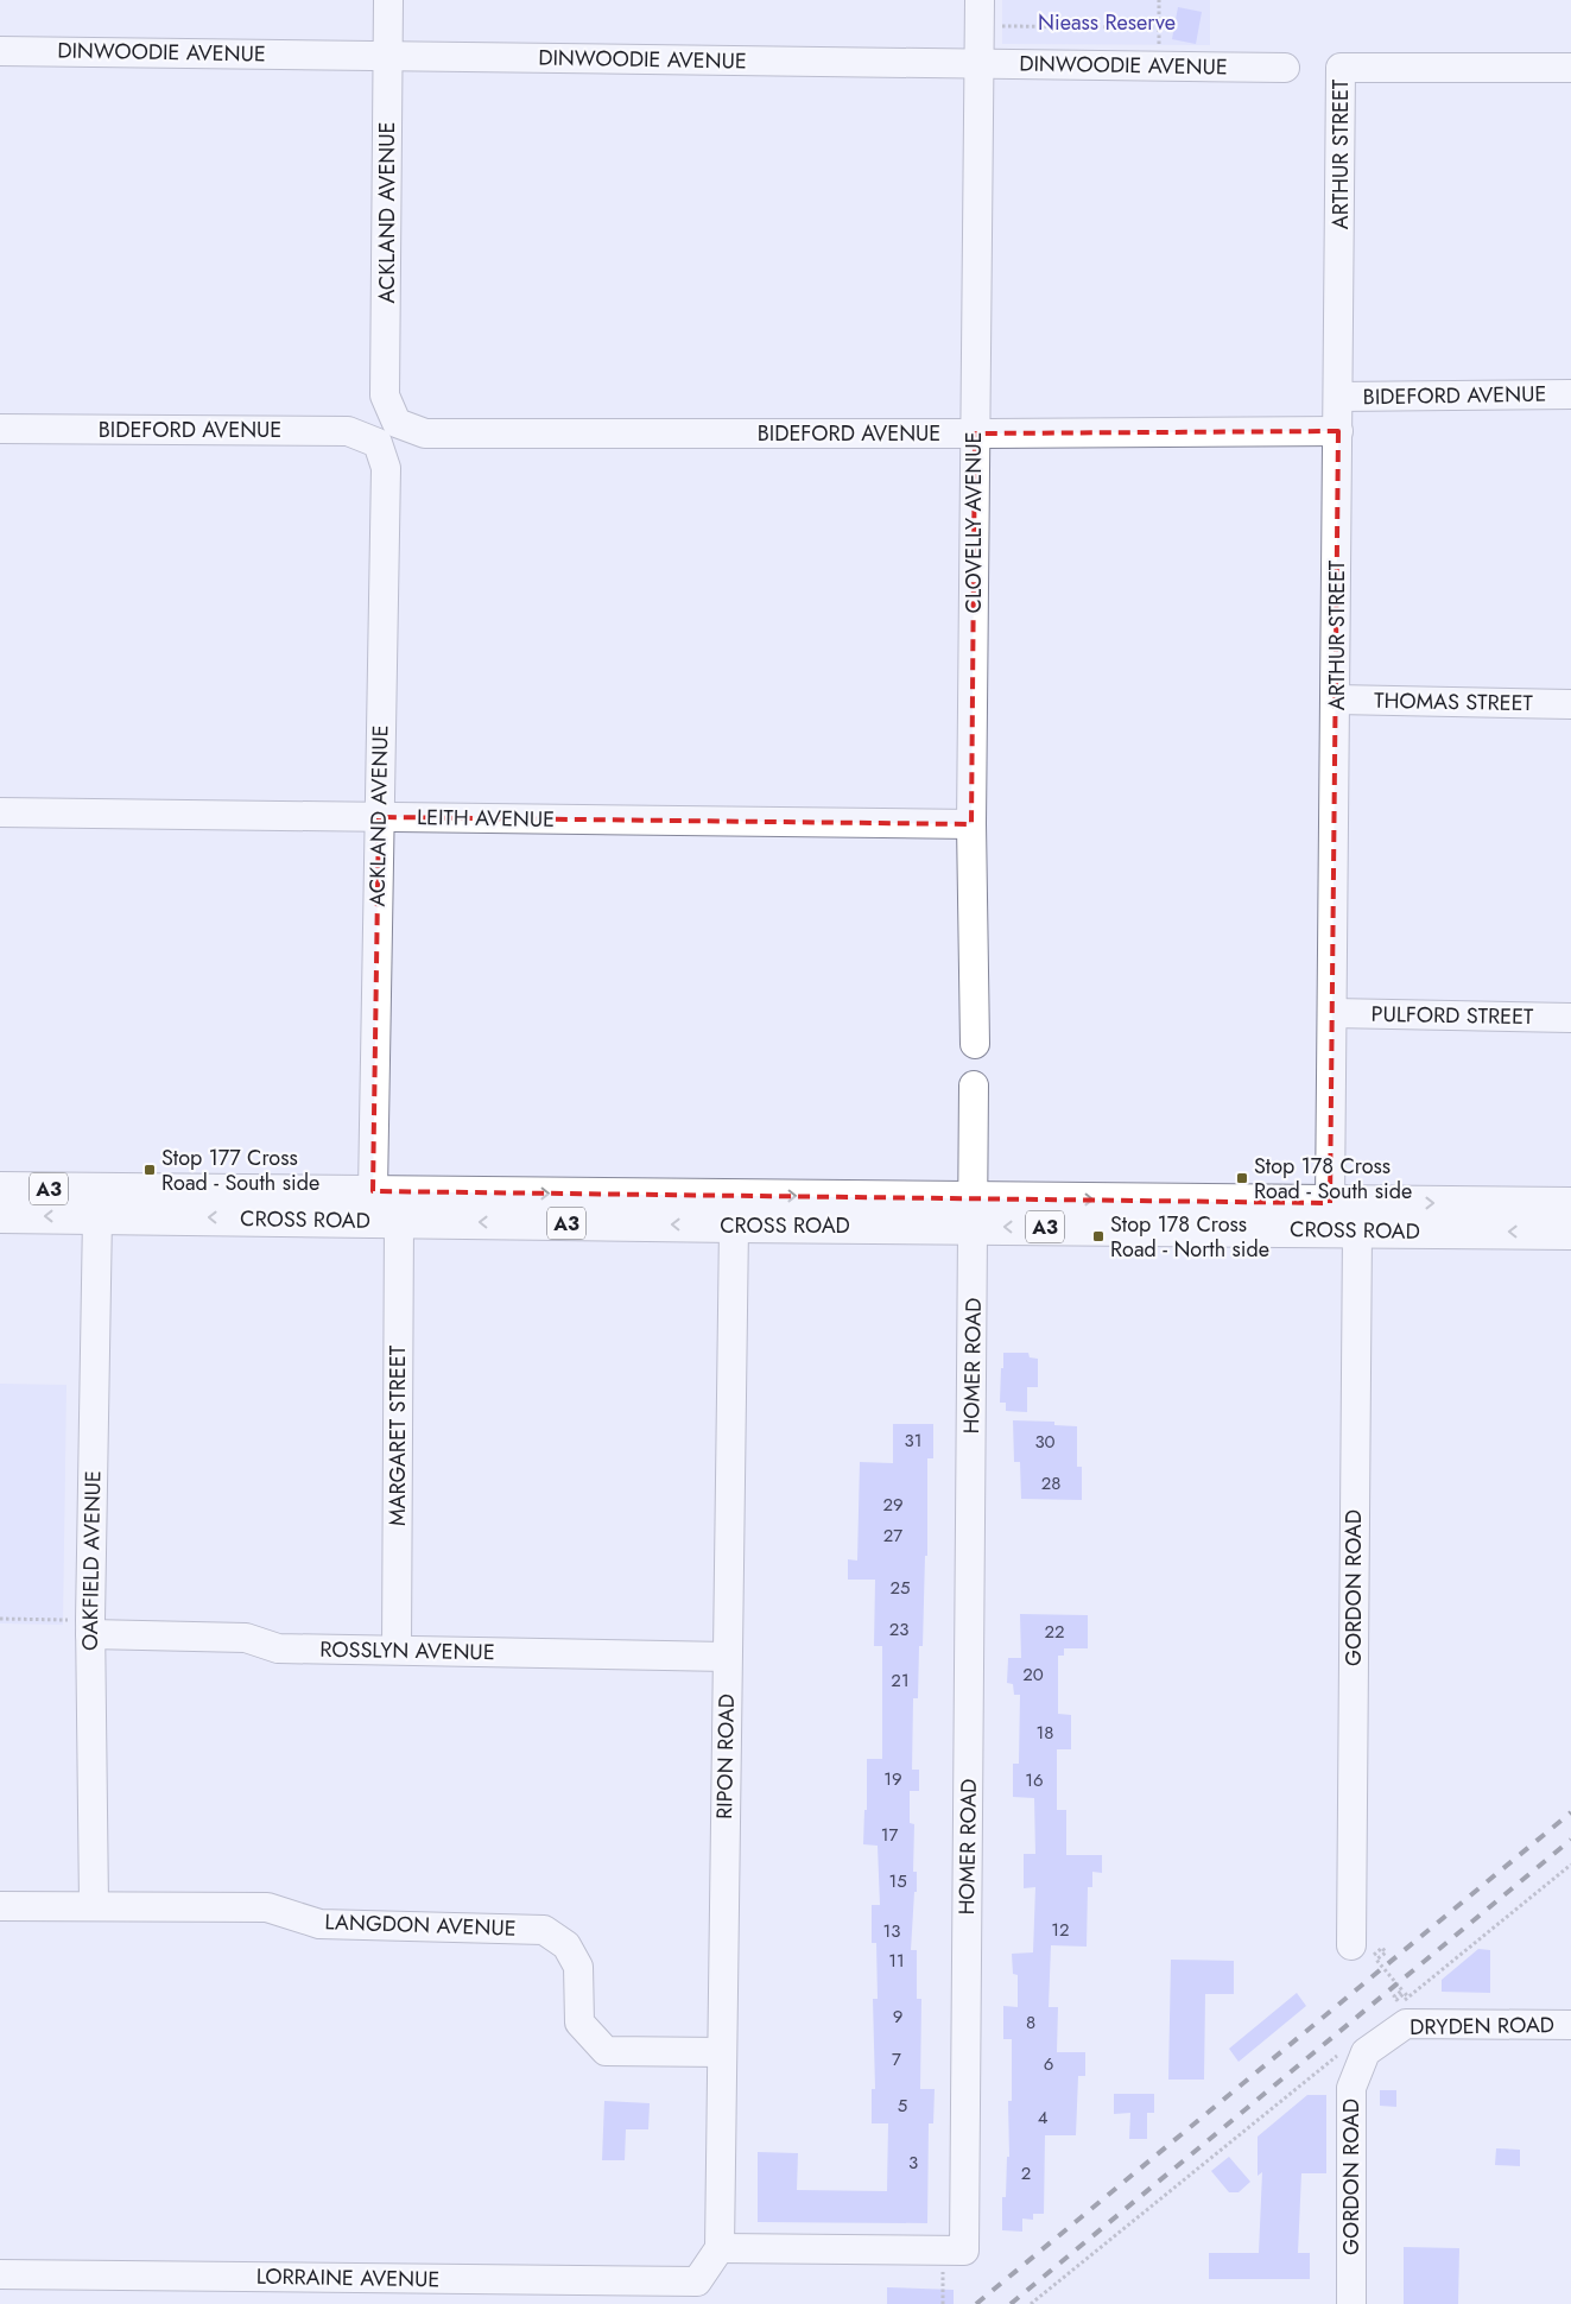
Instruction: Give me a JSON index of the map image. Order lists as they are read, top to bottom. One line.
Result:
{"streets":{"highway":["A3","CROSS ROAD"],"street":["DINWOODIE AVENUE","ARTHUR STREET","ACKLAND AVENUE","BIDEFORD AVENUE","CLOVELLY AVENUE","THOMAS STREET","LEITH AVENUE","PULFORD STREET","HOMER ROAD","MARGARET STREET","OAKFIELD AVENUE","GORDON ROAD","ROSSLYN AVENUE","RIPON ROAD","LANGDON AVENUE","DRYDEN ROAD","LORRAINE AVENUE"]},"crossings":[["DINWOODIE AVENUE","ACKLAND AVENUE"],["DINWOODIE AVENUE","CLOVELLY AVENUE"],["ARTHUR STREET","BIDEFORD AVENUE"],["ARTHUR STREET","THOMAS STREET"],["ARTHUR STREET","PULFORD STREET"],["ARTHUR STREET","CROSS ROAD"],["ACKLAND AVENUE","BIDEFORD AVENUE"],["ACKLAND AVENUE","LEITH AVENUE"],["ACKLAND AVENUE","CROSS ROAD"],["BIDEFORD AVENUE","CLOVELLY AVENUE"],["CLOVELLY AVENUE","LEITH AVENUE"],["CROSS ROAD","HOMER ROAD"],["CROSS ROAD","MARGARET STREET"],["CROSS ROAD","OAKFIELD AVENUE"],["CROSS ROAD","GORDON ROAD"],["CROSS ROAD","RIPON ROAD"],["HOMER ROAD","RIPON ROAD"],["HOMER ROAD","LORRAINE AVENUE"],["MARGARET STREET","ROSSLYN AVENUE"],["OAKFIELD AVENUE","ROSSLYN AVENUE"],["OAKFIELD AVENUE","LANGDON AVENUE"],["GORDON ROAD","DRYDEN ROAD"],["ROSSLYN AVENUE","RIPON ROAD"],["RIPON ROAD","LANGDON AVENUE"],["RIPON ROAD","LORRAINE AVENUE"]],"parks":["Nieass Reserve"],"places":{"transit":["Stop 177 Cross Road - South side","Stop 178 Cross Road - South side","Stop 178 Cross Road - North side"]},"house_numbers":["31","30","28","29","27","25","23","22","20","21","18","19","16","17","15","12","13","11","9","8","7","6","5","4","3","2"]}
